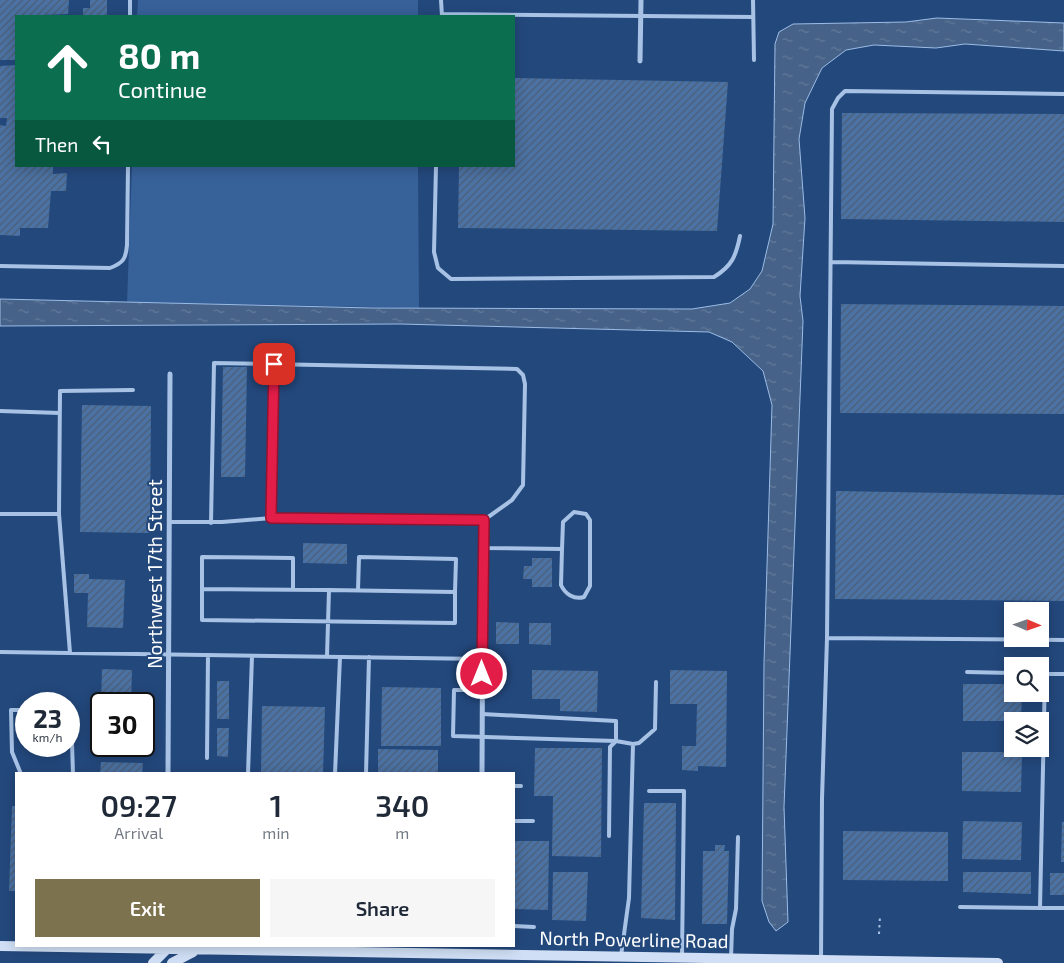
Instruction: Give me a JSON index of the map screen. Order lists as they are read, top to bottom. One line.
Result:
{"streets":{"main road":["North Powerline Road"],"street":["Northwest 17th Street"]},"north":"right","page":{"turn":["80 m","Continue"],"then":"Then","speed":"23 km/h","limit":"30","eta":["09:27","Arrival","1","min","340","m"],"buttons":["Exit","Share"]}}
